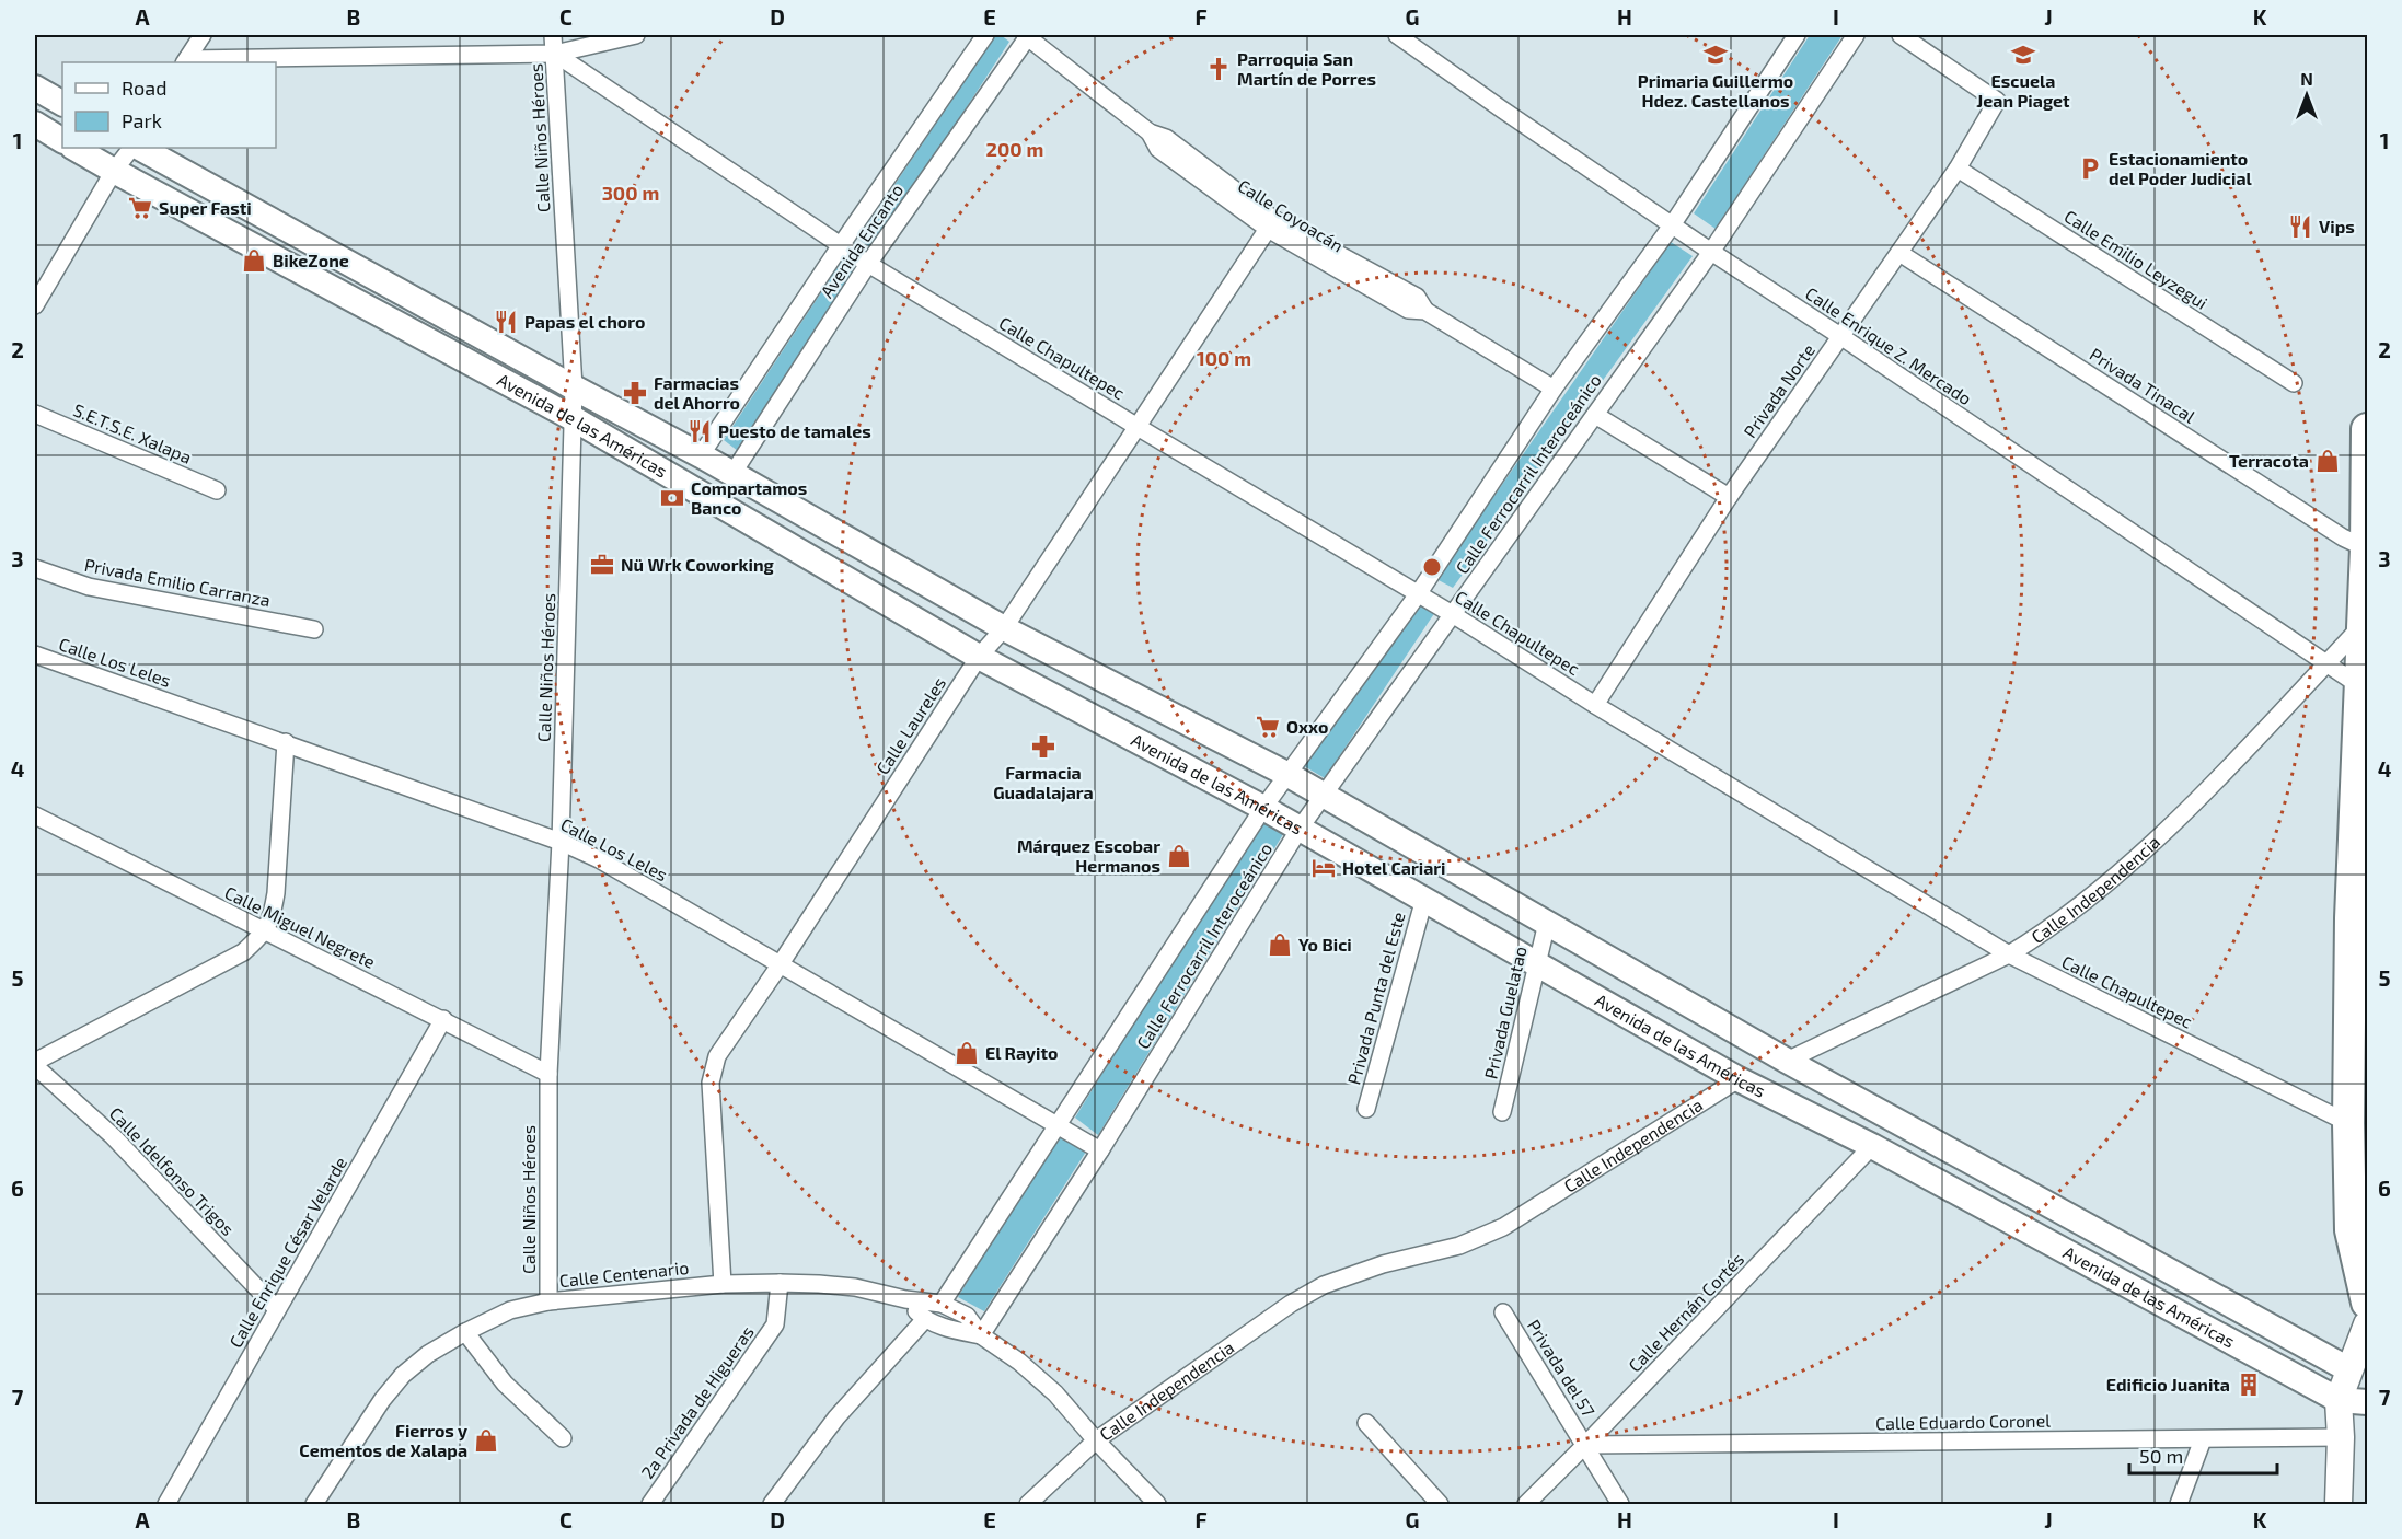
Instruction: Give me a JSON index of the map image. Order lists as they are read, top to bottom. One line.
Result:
{"streets":{"main road":["Avenida de las Américas","Calle Independencia"],"street":["Calle Niños Héroes","Calle Coyoacán","Avenida Encanto","Calle Emilio Leyzegui","Calle Enrique Z. Mercado","Calle Chapultepec","Privada Tinacal","Privada Norte","S.E.T.S.E. Xalapa","Calle Ferrocarril Interoceánico","Privada Emilio Carranza","Calle Los Leles","Calle Laureles","Calle Miguel Negrete","Privada Punta del Este","Privada Guelatao","Calle Idelfonso Trigos","Calle Enrique César Velarde","Calle Centenario","Calle Hernán Cortés","Privada del 57","2a Privada de Higueras","Calle Eduardo Coronel"]},"crossings":[["Calle Niños Héroes","Calle Chapultepec"],["Calle Niños Héroes","Avenida de las Américas"],["Calle Niños Héroes","Calle Los Leles"],["Calle Niños Héroes","Calle Miguel Negrete"],["Calle Niños Héroes","Calle Centenario"],["Calle Coyoacán","Avenida Encanto"],["Calle Coyoacán","Calle Ferrocarril Interoceánico"],["Calle Coyoacán","Calle Laureles"],["Avenida Encanto","Calle Chapultepec"],["Avenida Encanto","Avenida de las Américas"],["Calle Emilio Leyzegui","Privada Norte"],["Calle Enrique Z. Mercado","Privada Norte"],["Calle Enrique Z. Mercado","Calle Ferrocarril Interoceánico"],["Calle Enrique Z. Mercado","Calle Independencia"],["Calle Chapultepec","Privada Norte"],["Calle Chapultepec","Calle Ferrocarril Interoceánico"],["Calle Chapultepec","Calle Laureles"],["Calle Chapultepec","Calle Independencia"],["Privada Tinacal","Privada Norte"],["Avenida de las Américas","Calle Ferrocarril Interoceánico"],["Avenida de las Américas","Calle Laureles"],["Avenida de las Américas","Calle Independencia"],["Avenida de las Américas","Privada Punta del Este"],["Avenida de las Américas","Privada Guelatao"],["Avenida de las Américas","Calle Hernán Cortés"],["Calle Ferrocarril Interoceánico","Calle Los Leles"],["Calle Ferrocarril Interoceánico","Calle Centenario"],["Calle Los Leles","Calle Laureles"],["Calle Laureles","Calle Centenario"],["Calle Independencia","Calle Centenario"],["Calle Miguel Negrete","Calle Enrique César Velarde"],["Calle Idelfonso Trigos","Calle Enrique César Velarde"],["Calle Centenario","2a Privada de Higueras"],["Calle Hernán Cortés","Privada del 57"],["Calle Hernán Cortés","Calle Eduardo Coronel"],["Privada del 57","Calle Eduardo Coronel"]],"places":{"school or university":["Primaria Guillermo Hdez. Castellanos","Escuela Jean Piaget"],"church":["Parroquia San Martín de Porres"],"parking":["Estacionamiento del Poder Judicial"],"supermarket":["Super Fasti","Oxxo"],"restaurant":["Vips","Papas el choro","Puesto de tamales"],"shop":["BikeZone","Terracota","Márquez Escobar Hermanos","Yo Bici","El Rayito","Fierros y Cementos de Xalapa"],"pharmacy":["Farmacias del Ahorro","Farmacia Guadalajara"],"bank":["Compartamos Banco"],"office":["Nü Wrk Coworking"],"hotel":["Hotel Cariari"],"building":["Edificio Juanita"]},"legend":["Road","Park"],"scale_bar":"50 m","north":"top","grid":{"columns":["A","B","C","D","E","F","G","H","I","J","K"],"rows":["1","2","3","4","5","6","7"]},"rings":["200 m","300 m","100 m"]}
